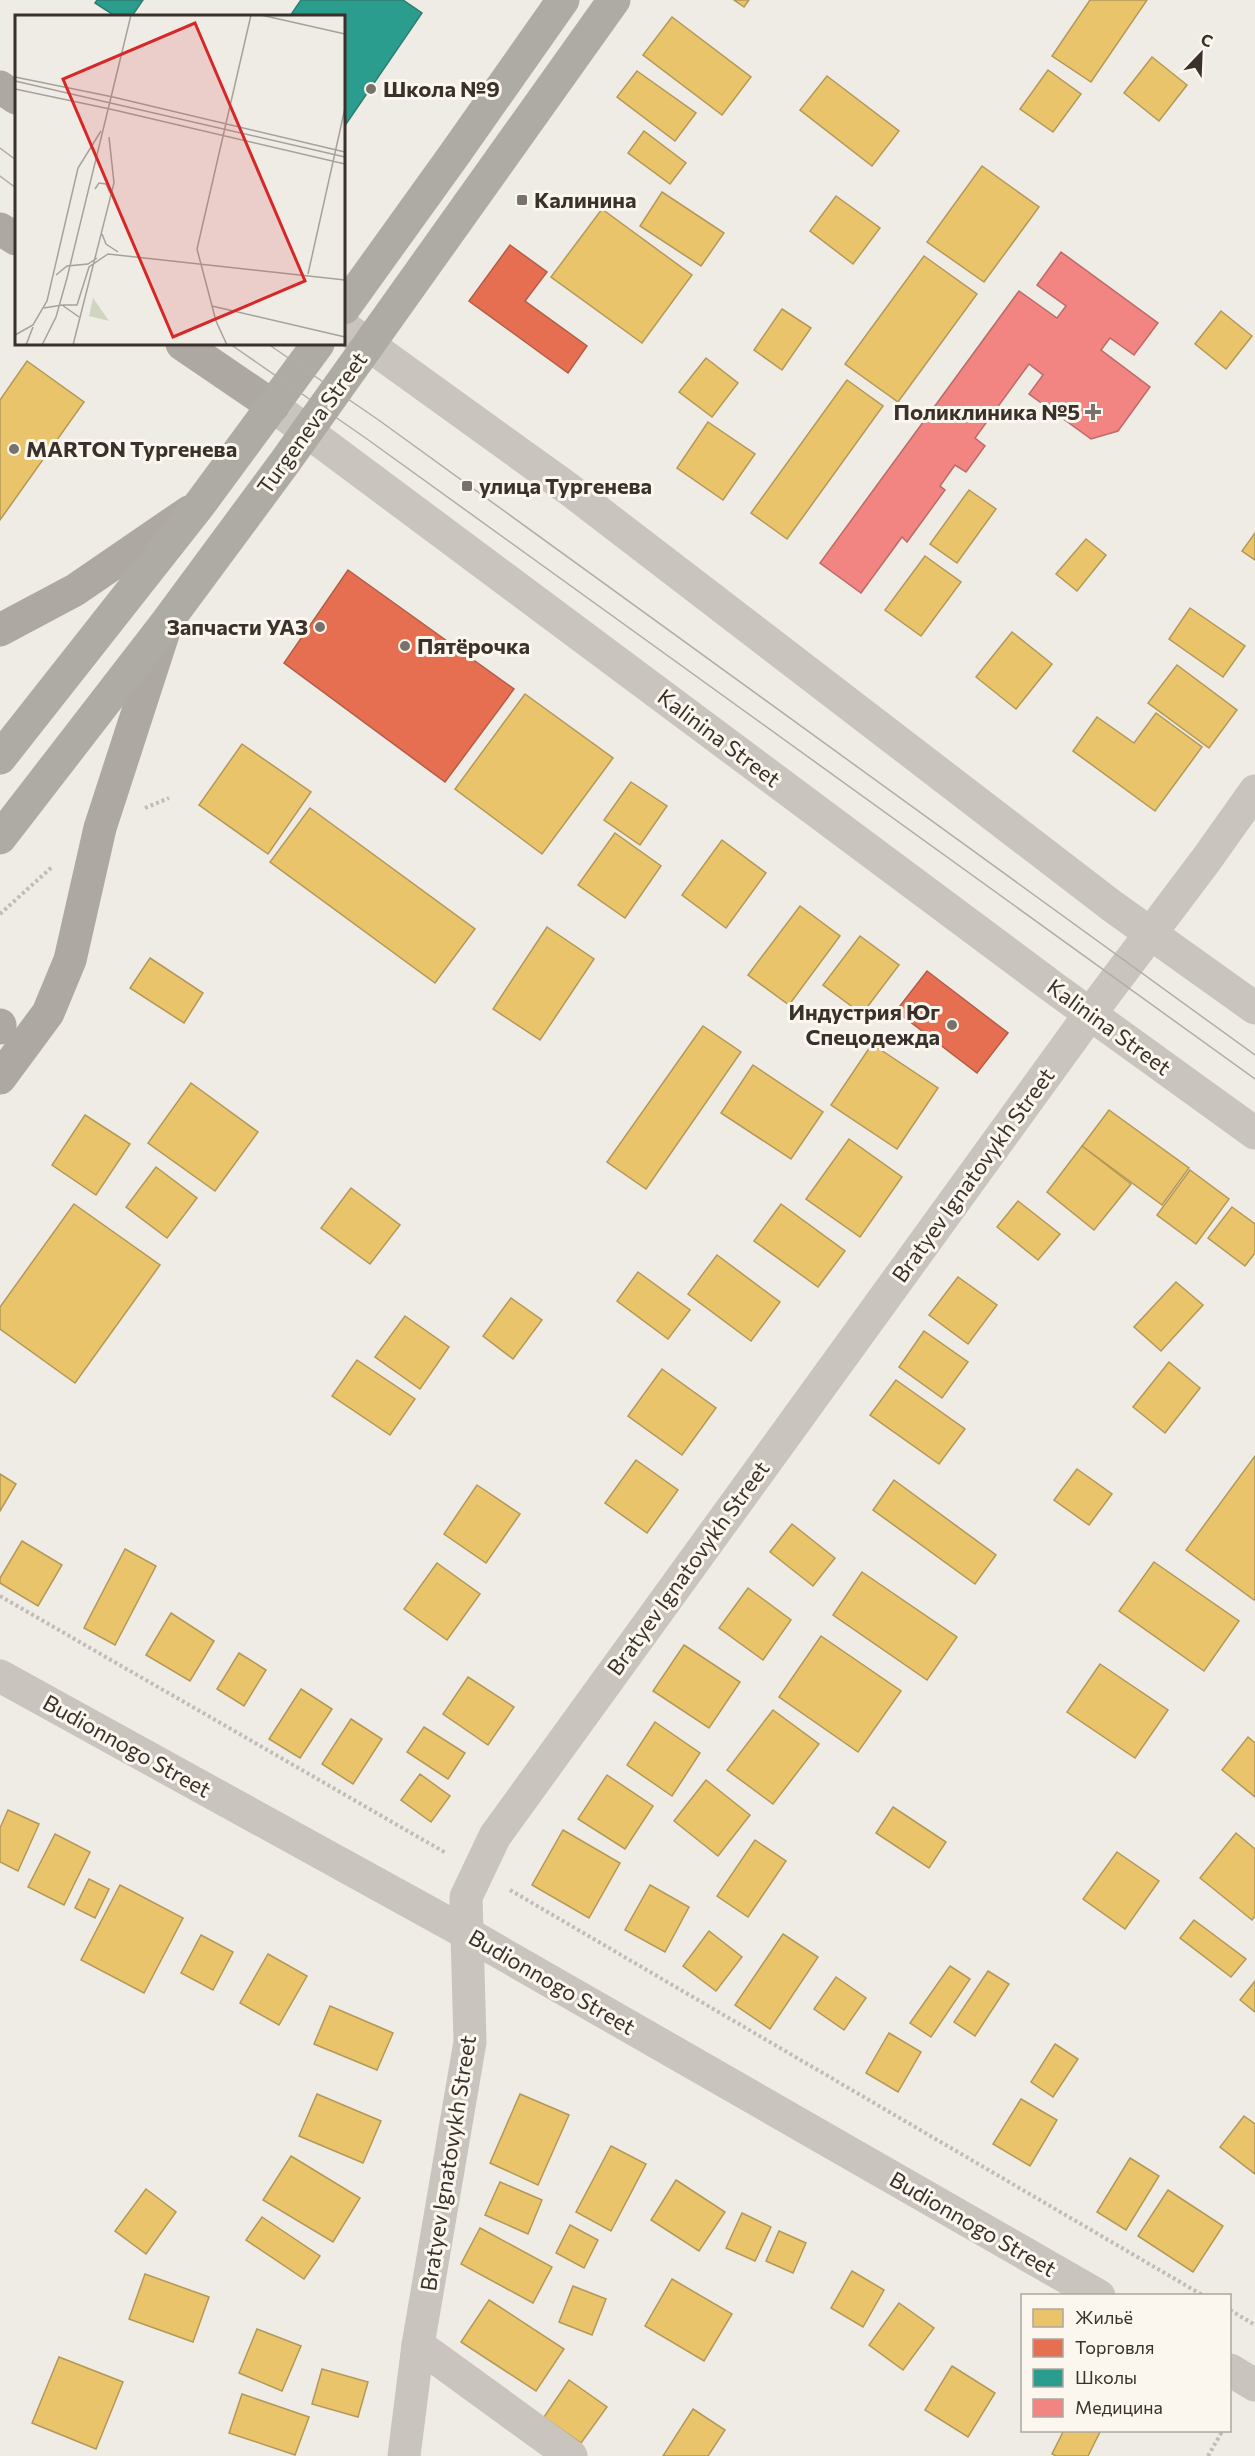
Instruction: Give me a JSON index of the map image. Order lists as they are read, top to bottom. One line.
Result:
{"streets":{"highway":["Turgeneva Street"],"main road":["Kalinina Street"],"street":["Bratyev Ignatovykh Street","Budionnogo Street"]},"crossings":[["Turgeneva Street","Kalinina Street"],["Kalinina Street","Bratyev Ignatovykh Street"],["Bratyev Ignatovykh Street","Budionnogo Street"]],"places":{"other":["Школа №9","MARTON Тургенева","Запчасти УАЗ","Пятёрочка","Индустрия Юг Спецодежда"],"transit":["Калинина","улица Тургенева"],"health":["Поликлиника №5"]},"legend":["Жильё","Торговля","Школы","Медицина"],"north":"top right"}
